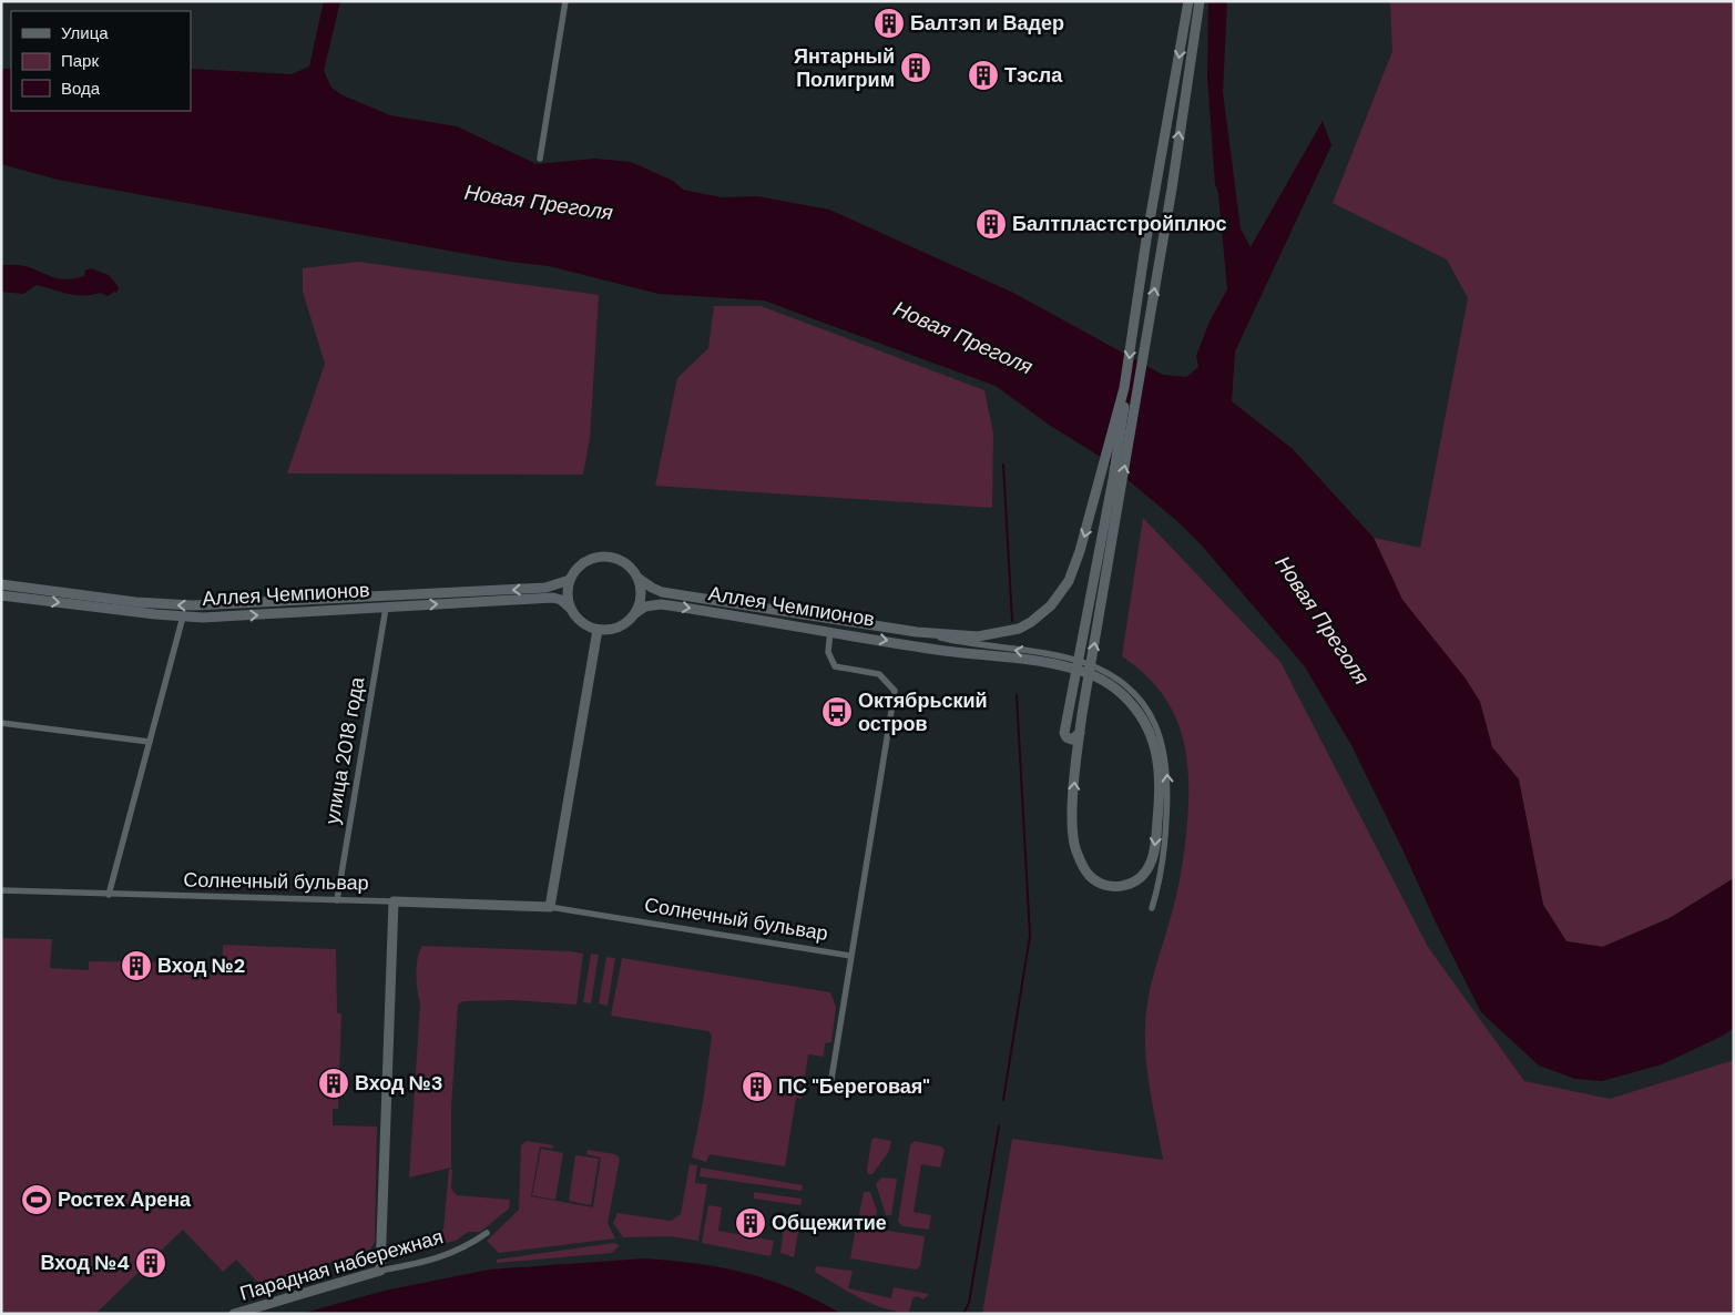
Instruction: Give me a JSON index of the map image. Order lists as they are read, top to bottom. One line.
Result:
{"streets":{"main road":["Аллея Чемпионов","Солнечный бульвар","Парадная набережная"],"street":["улица 2018 года"]},"crossings":[["Аллея Чемпионов","улица 2018 года"],["улица 2018 года","Солнечный бульвар"]],"water":["Новая Преголя"],"places":{"building":["Балтэп и Вадер","Янтарный Полигрим","Тэсла","Балтпластстройплюс","Вход №2","Вход №3","ПС \"Береговая\"","Общежитие","Вход №4"],"bus stop":["Октябрьский остров"],"sports":["Ростех Арена"]},"legend":["Улица","Парк","Вода"]}
